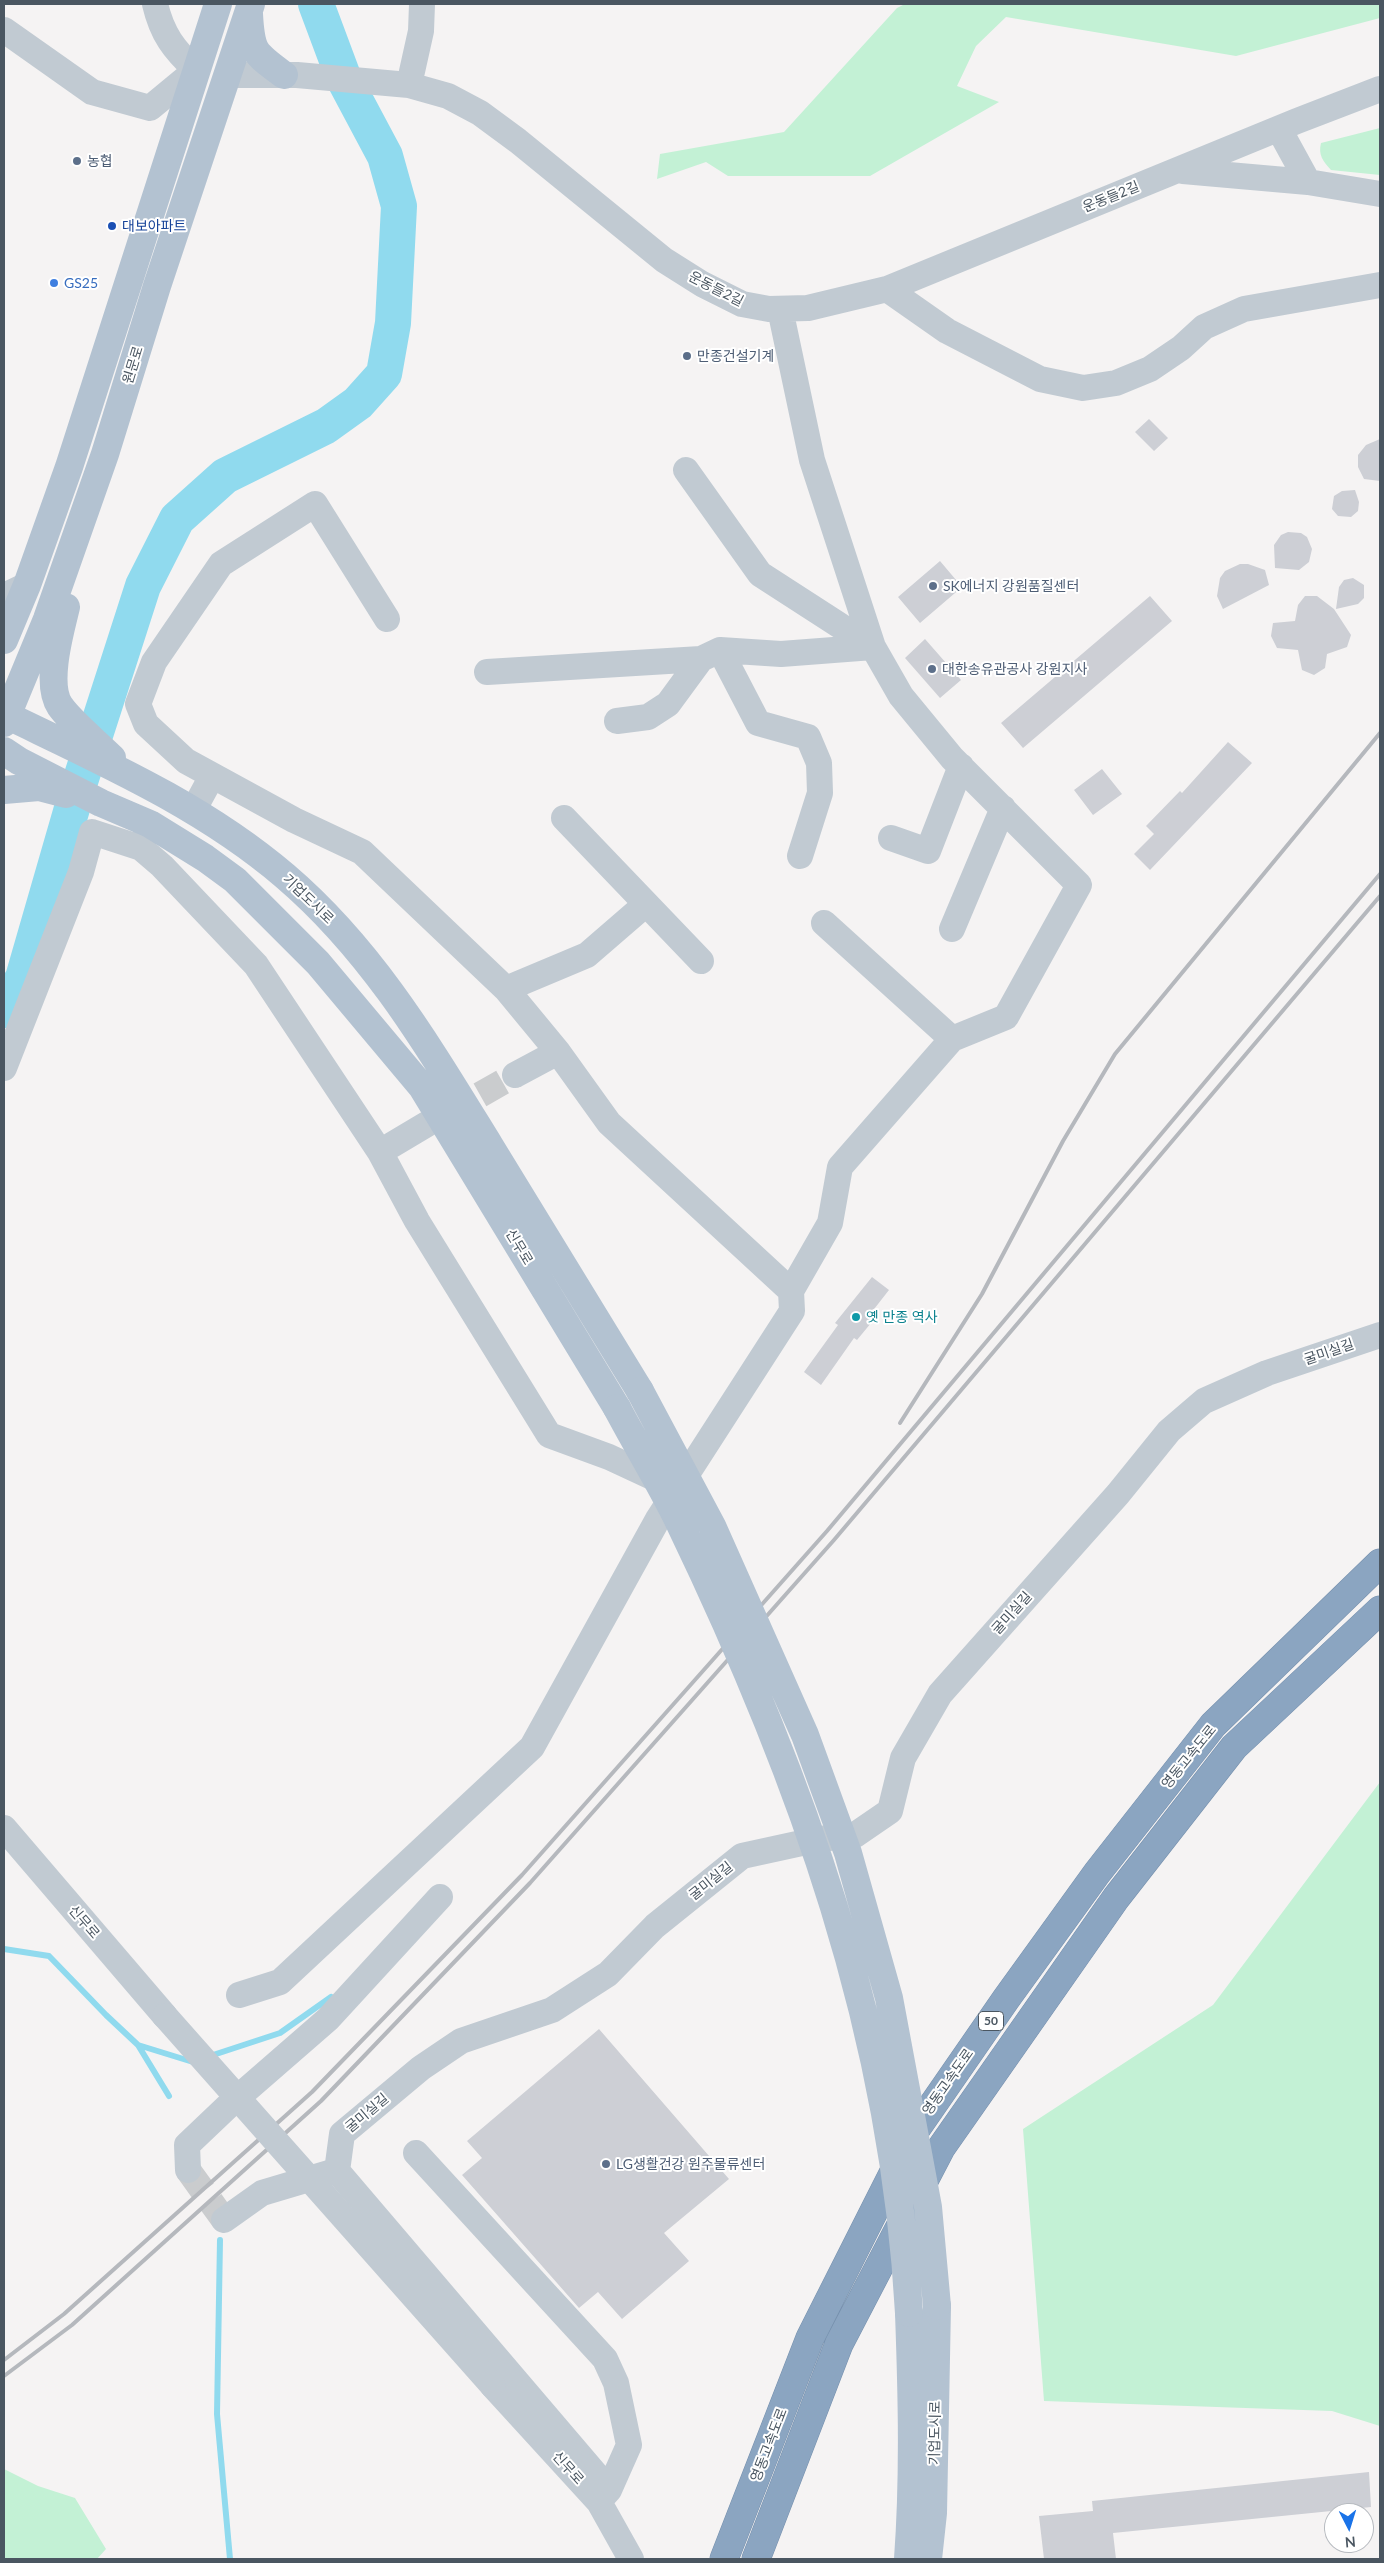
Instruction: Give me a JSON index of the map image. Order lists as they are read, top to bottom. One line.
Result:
{"streets":{"highway":["영동고속도로","50"],"main road":["원문로","기업도시로","신무로"],"street":["운동들2길","굴미실길"]},"crossings":[["기업도시로","신무로"]],"places":["농협","대보아파트","GS25","만종건설기계","SK에너지 강원품질센터","대한송유관공사 강원지사","옛 만종 역사","LG생활건강 원주물류센터"],"north":"bottom"}
